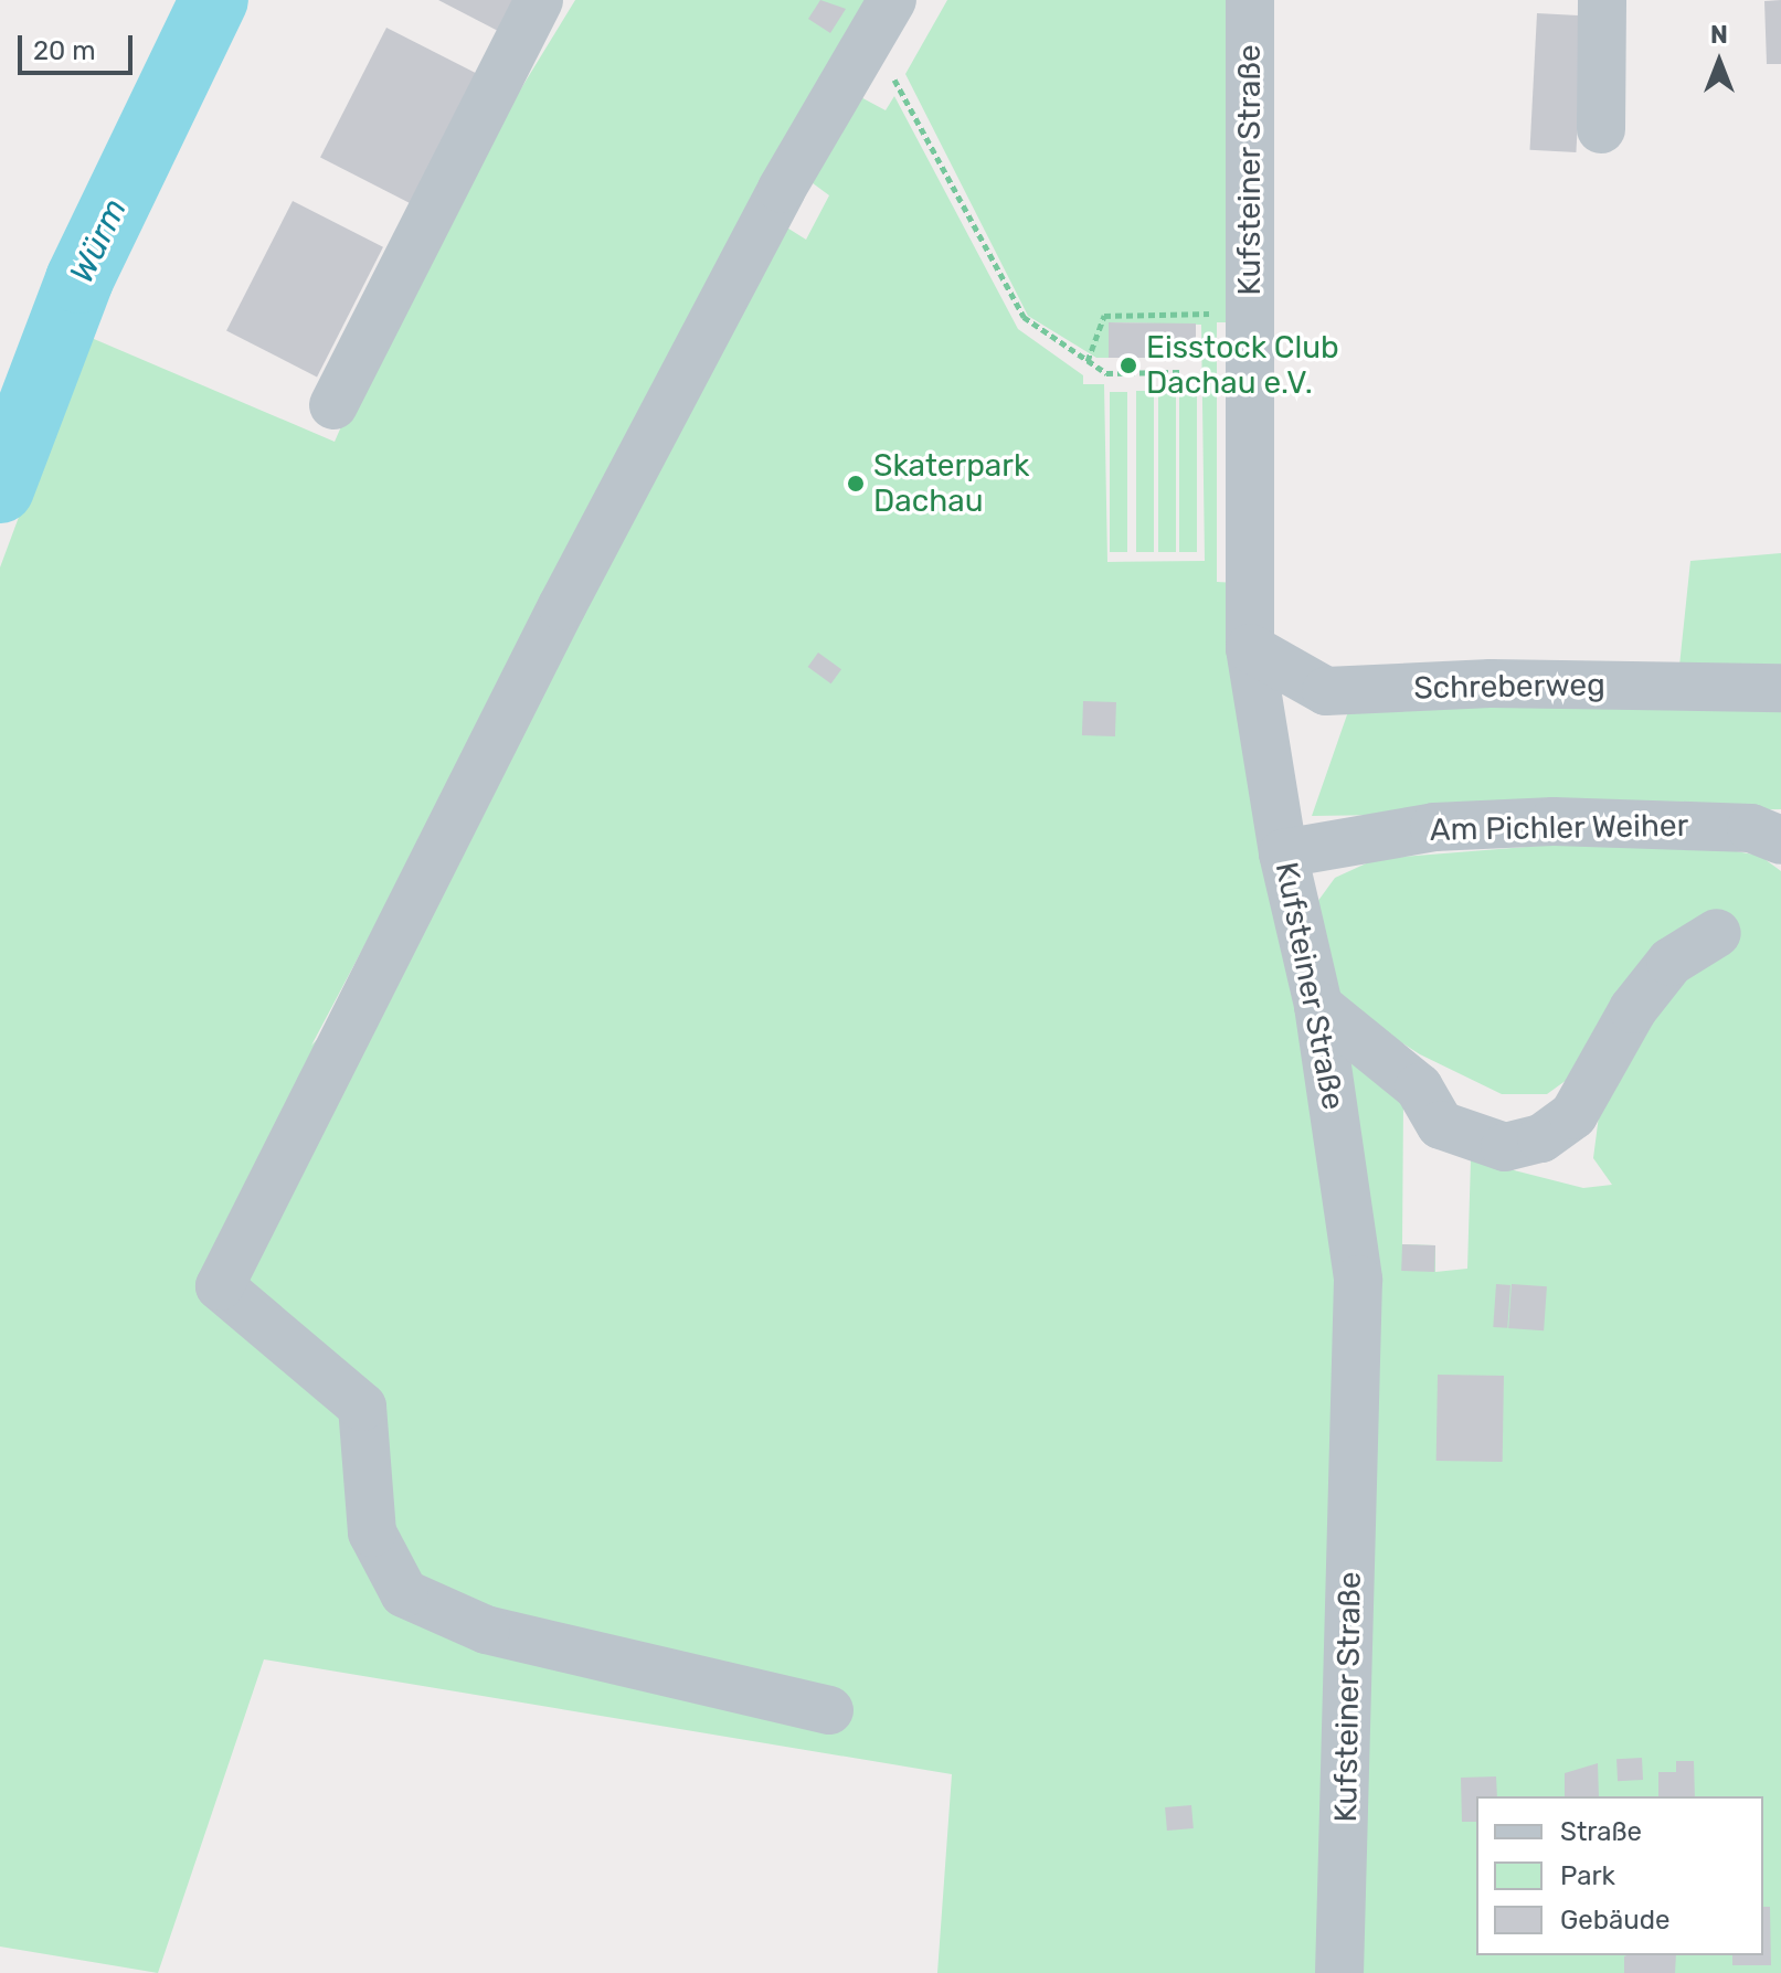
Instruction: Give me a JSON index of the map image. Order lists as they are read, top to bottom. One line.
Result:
{"streets":{"street":["Kufsteiner Straße","Schreberweg","Am Pichler Weiher"]},"crossings":[["Kufsteiner Straße","Schreberweg"],["Kufsteiner Straße","Am Pichler Weiher"]],"water":["Würm"],"places":["Eisstock Club Dachau e.V.","Skaterpark Dachau"],"legend":["Straße","Park","Gebäude"],"scale_bar":"20 m","north":"top"}
